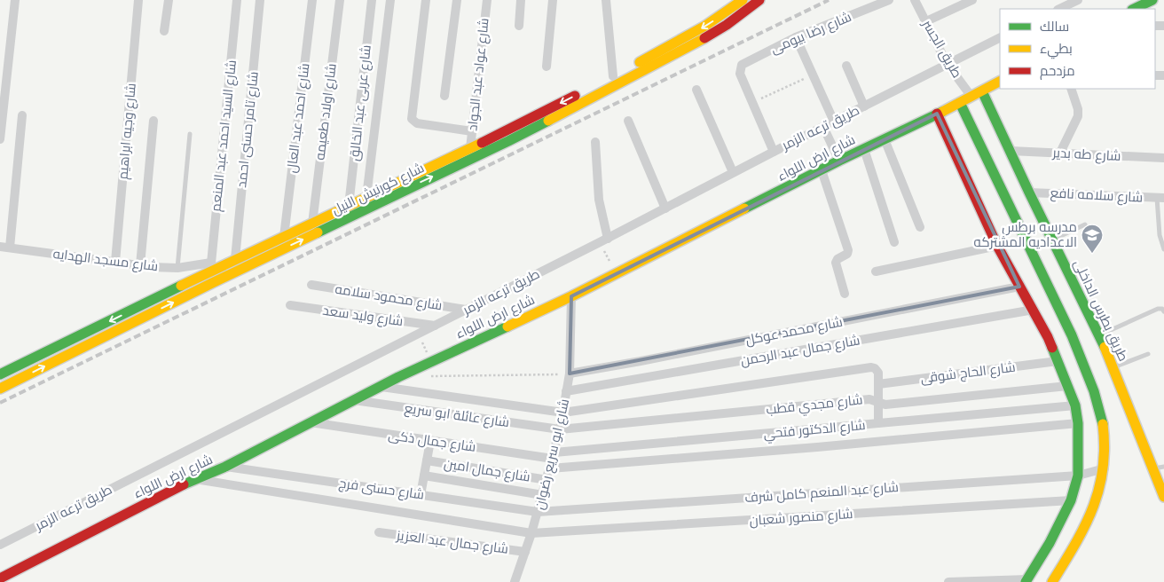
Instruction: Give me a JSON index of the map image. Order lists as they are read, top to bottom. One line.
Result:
{"streets":{"street":["شارع رضا بيومى","طريق الجسر","شارع عواد عبد الجواد","شارع عربى عبد الخالق","شارع اولاد طعيمه","شارع احمد عبد العال","طريق ترعه الزمر","شارع تامر حسنى احمد","شارع وجيه ابراهيم","شارع السيد احمد عبد المنعم","شارع طه بدير","شارع ارض اللواء","شارع كورنيش النيل","شارع سلامه نافع","شارع مسجد الهدايه","شارع محمود سلامه","طريق بطرس الداخلى","شارع وليد سعد","شارع محمد عوكل","شارع جمال عبد الرحمن","شارع الحاج شوقى","شارع مجدي قطب","شارع عائلة ابو سريع","شارع الدكتور فتحي","شارع جمال ذكى","شارع ابو سريع رضوان","شارع جمال امين","شارع حسنى فرج","شارع عبد المنعم كامل شرف","شارع منصور شعبان","شارع جمال عبد العزيز"]},"crossings":[["طريق الجسر","طريق ترعه الزمر"],["طريق الجسر","شارع ارض اللواء"],["شارع عواد عبد الجواد","شارع كورنيش النيل"],["شارع عربى عبد الخالق","شارع كورنيش النيل"],["شارع اولاد طعيمه","شارع كورنيش النيل"],["شارع احمد عبد العال","شارع كورنيش النيل"],["طريق ترعه الزمر","شارع محمود سلامه"],["طريق ترعه الزمر","شارع وليد سعد"],["شارع تامر حسنى احمد","شارع كورنيش النيل"],["شارع وجيه ابراهيم","شارع مسجد الهدايه"],["شارع السيد احمد عبد المنعم","شارع كورنيش النيل"],["شارع السيد احمد عبد المنعم","شارع مسجد الهدايه"],["شارع طه بدير","طريق بطرس الداخلى"],["شارع ارض اللواء","طريق بطرس الداخلى"],["شارع ارض اللواء","شارع عائلة ابو سريع"],["شارع ارض اللواء","شارع جمال ذكى"],["شارع ارض اللواء","شارع ابو سريع رضوان"],["شارع ارض اللواء","شارع حسنى فرج"],["شارع ارض اللواء","شارع منصور شعبان"],["شارع كورنيش النيل","شارع مسجد الهدايه"],["شارع سلامه نافع","طريق بطرس الداخلى"],["شارع محمد عوكل","شارع ابو سريع رضوان"],["شارع جمال عبد الرحمن","شارع ابو سريع رضوان"],["شارع مجدي قطب","شارع عائلة ابو سريع"],["شارع مجدي قطب","شارع ابو سريع رضوان"],["شارع عائلة ابو سريع","شارع ابو سريع رضوان"],["شارع الدكتور فتحي","شارع جمال ذكى"],["شارع الدكتور فتحي","شارع ابو سريع رضوان"],["شارع جمال ذكى","شارع ابو سريع رضوان"],["شارع ابو سريع رضوان","شارع جمال امين"],["شارع ابو سريع رضوان","شارع حسنى فرج"],["شارع ابو سريع رضوان","شارع عبد المنعم كامل شرف"],["شارع ابو سريع رضوان","شارع منصور شعبان"],["شارع ابو سريع رضوان","شارع جمال عبد العزيز"],["شارع حسنى فرج","شارع عبد المنعم كامل شرف"]],"places":{"school or university":["مدرسه برطس الاعداديه المشتركه"]},"legend":["سالك","بطيء","مزدحم"]}
